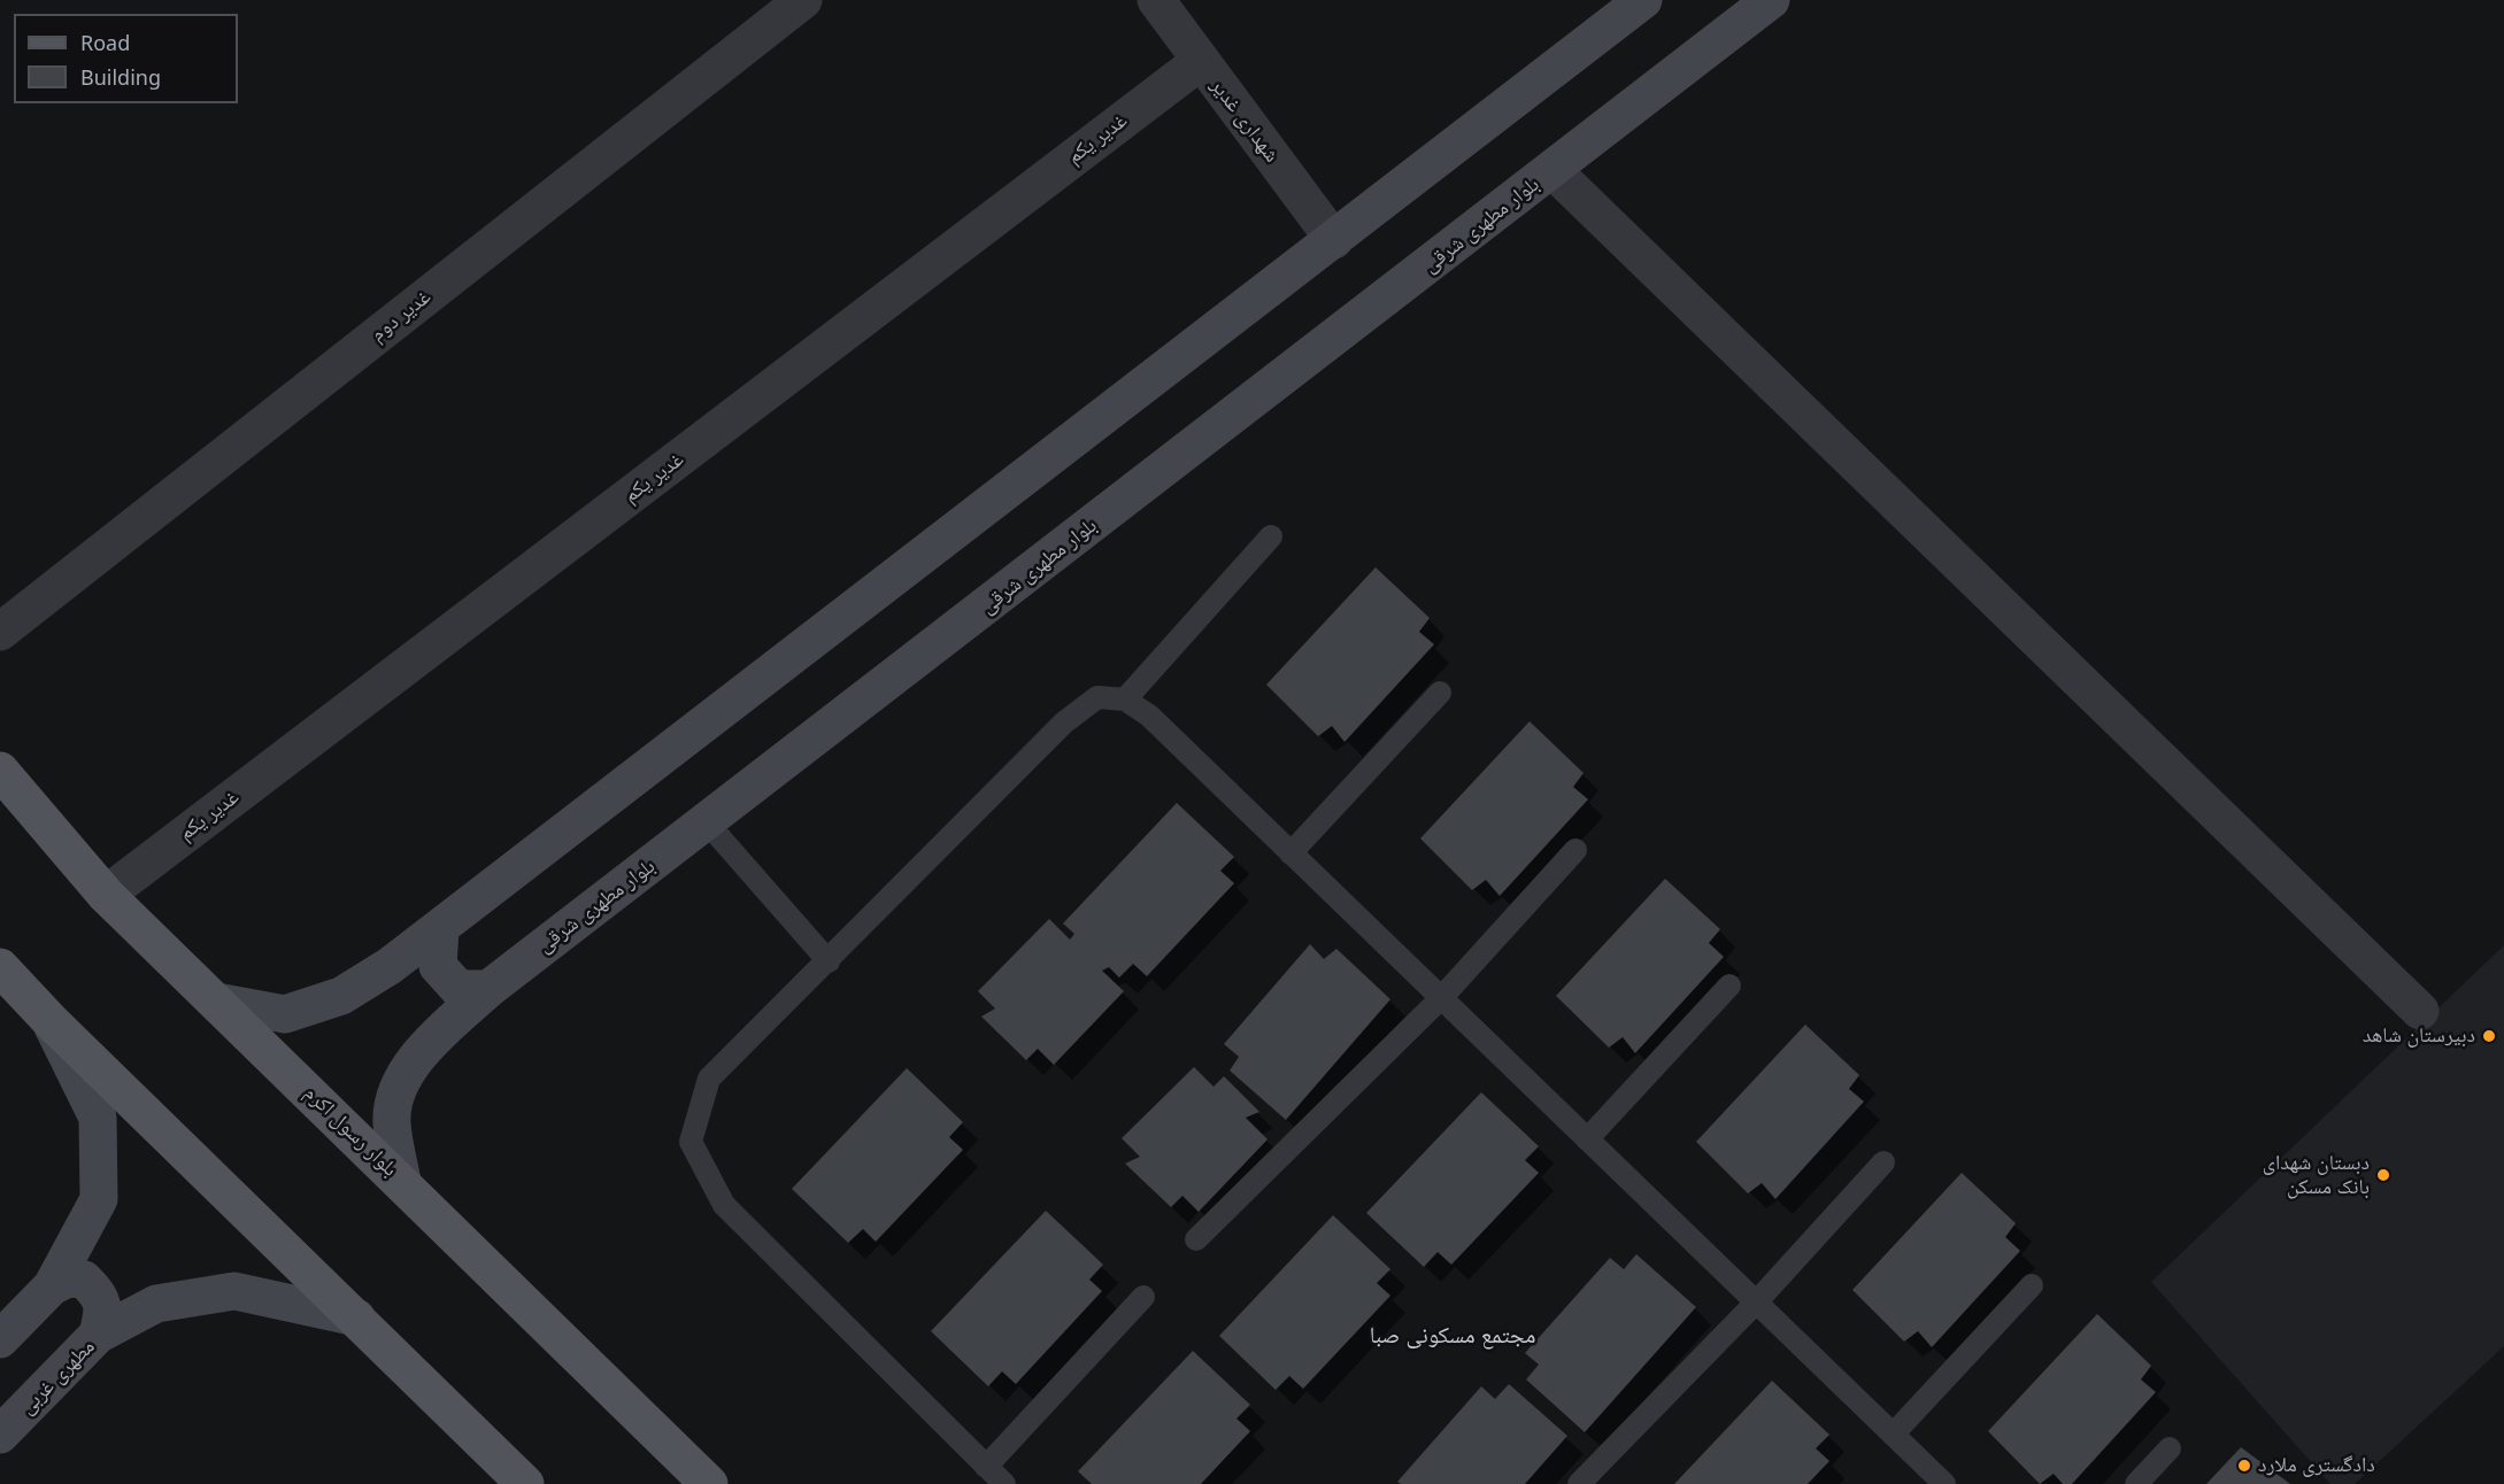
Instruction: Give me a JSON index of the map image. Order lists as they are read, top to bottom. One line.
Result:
{"streets":{"main road":["بلوار مطهری شرقی","بلوار رسول اکرم","مطهری غربی"],"street":["شهداری غدیر","غدیر یکم","غدیر دوم"]},"crossings":[["شهداری غدیر","غدیر یکم"],["غدیر یکم","بلوار رسول اکرم"],["بلوار مطهری شرقی","بلوار رسول اکرم"]],"districts":["مجتمع مسکونی صبا"],"places":["دبیرستان شاهد","دبستان شهدای بانک مسکن","دادگستری ملارد"],"legend":["Road","Building"]}
